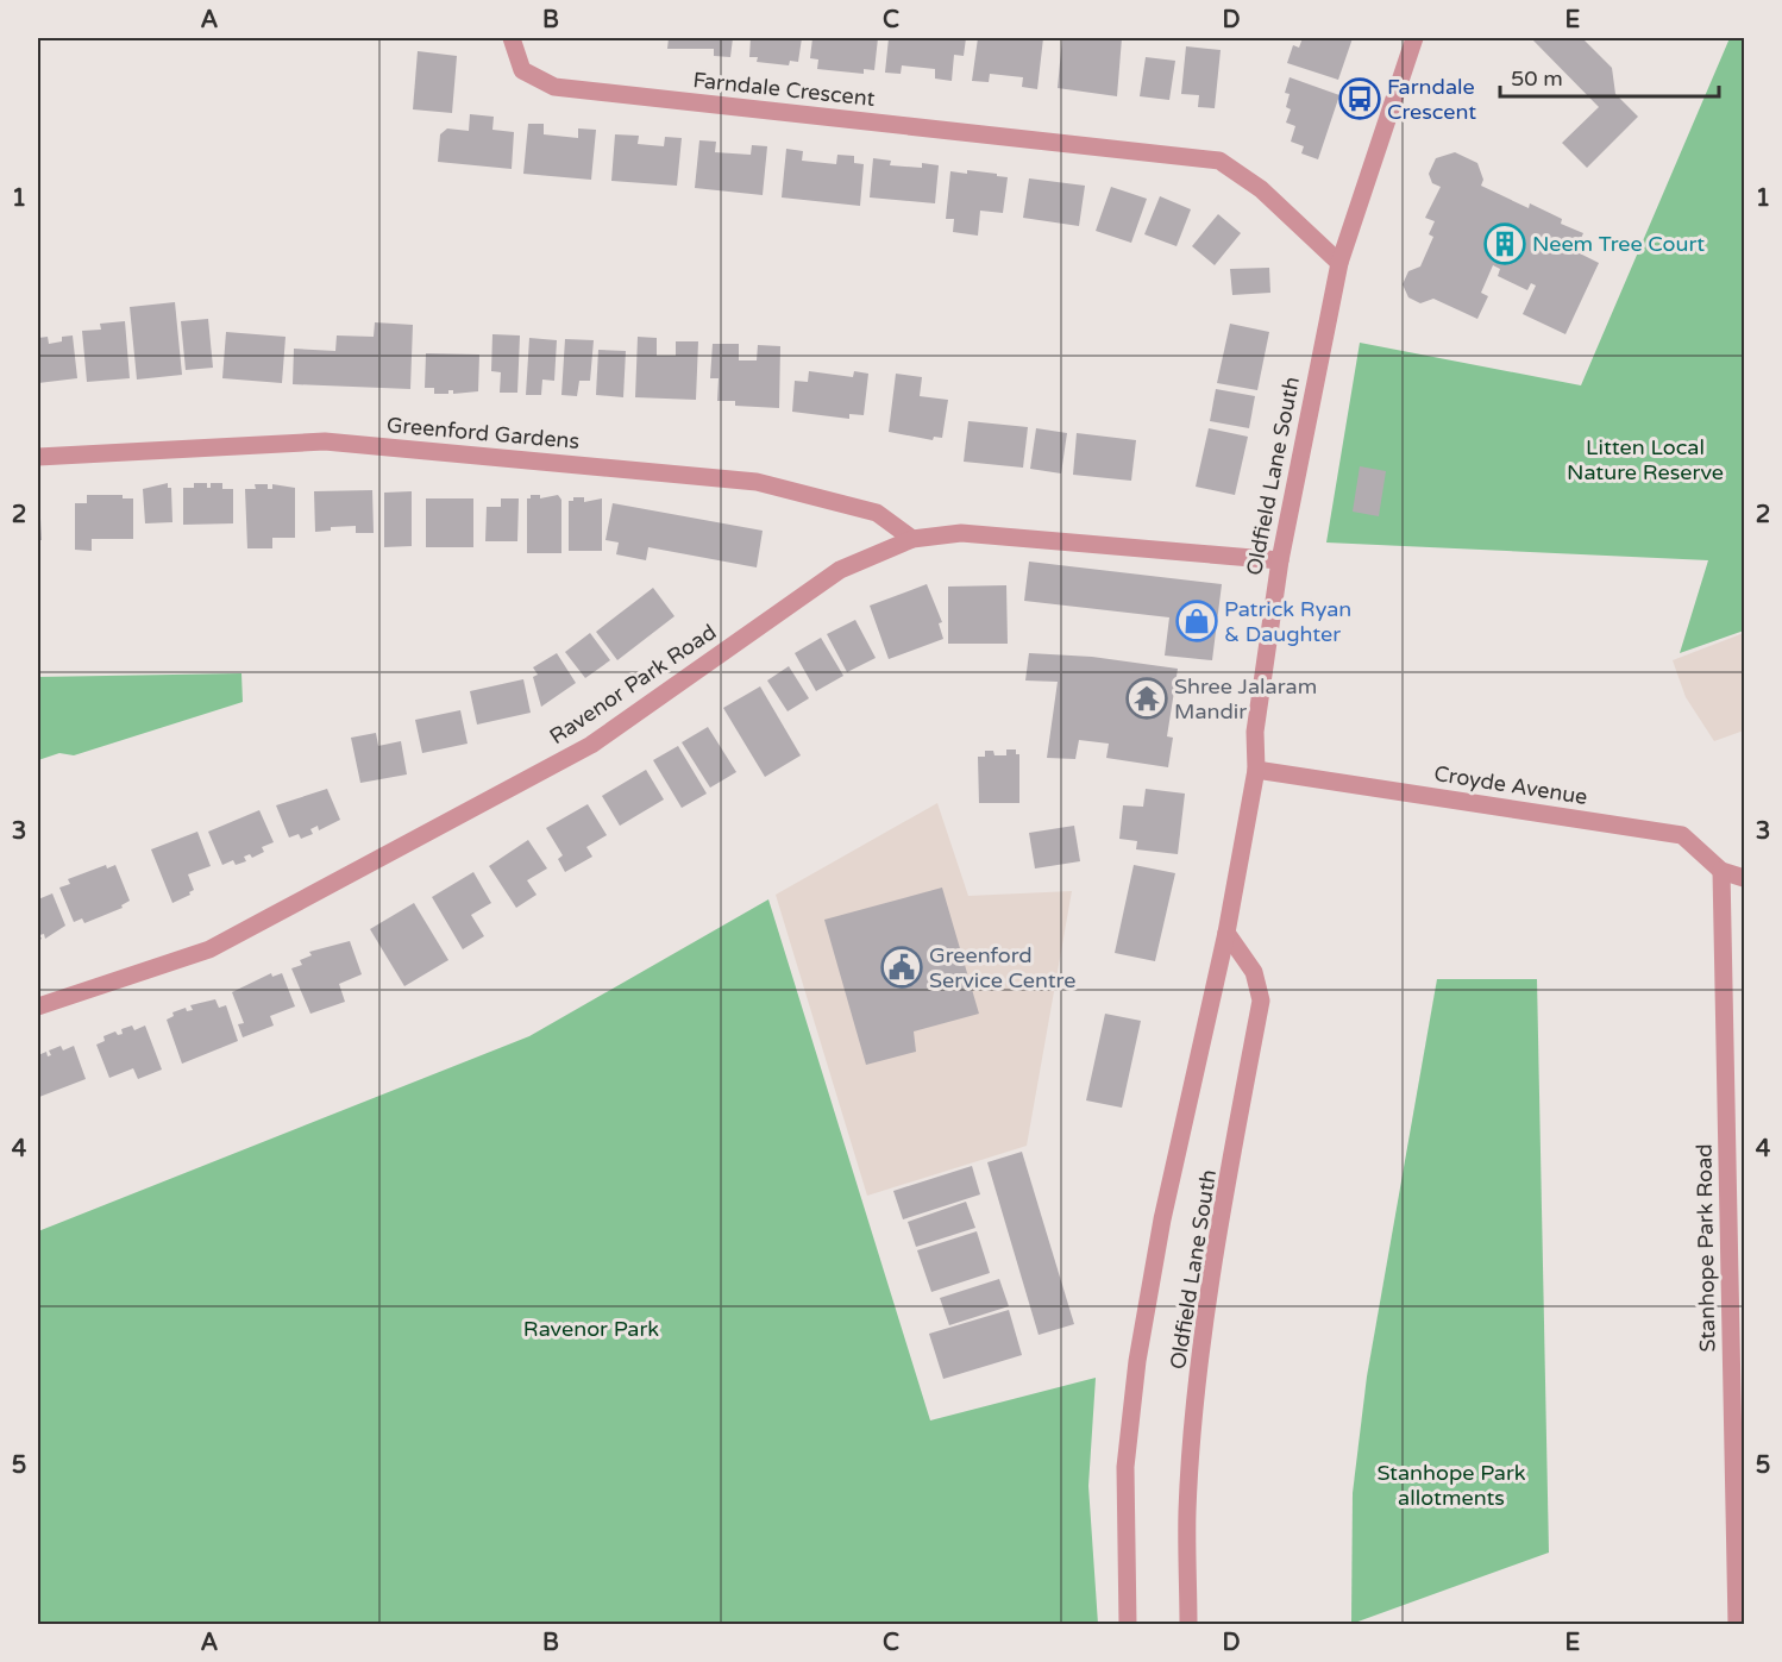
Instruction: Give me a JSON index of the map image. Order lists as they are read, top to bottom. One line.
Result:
{"streets":{"street":["Farndale Crescent","Greenford Gardens","Oldfield Lane South","Ravenor Park Road","Croyde Avenue","Stanhope Park Road"]},"crossings":[["Farndale Crescent","Oldfield Lane South"],["Greenford Gardens","Ravenor Park Road"],["Oldfield Lane South","Ravenor Park Road"],["Oldfield Lane South","Croyde Avenue"],["Croyde Avenue","Stanhope Park Road"]],"parks":["Litten Local Nature Reserve","Ravenor Park","Stanhope Park allotments"],"places":{"bus stop":["Farndale Crescent"],"building":["Neem Tree Court"],"shop":["Patrick Ryan & Daughter"],"temple":["Shree Jalaram Mandir"],"public building":["Greenford Service Centre"]},"scale_bar":"50 m","grid":{"columns":["A","B","C","D","E"],"rows":["1","2","3","4","5"]}}
